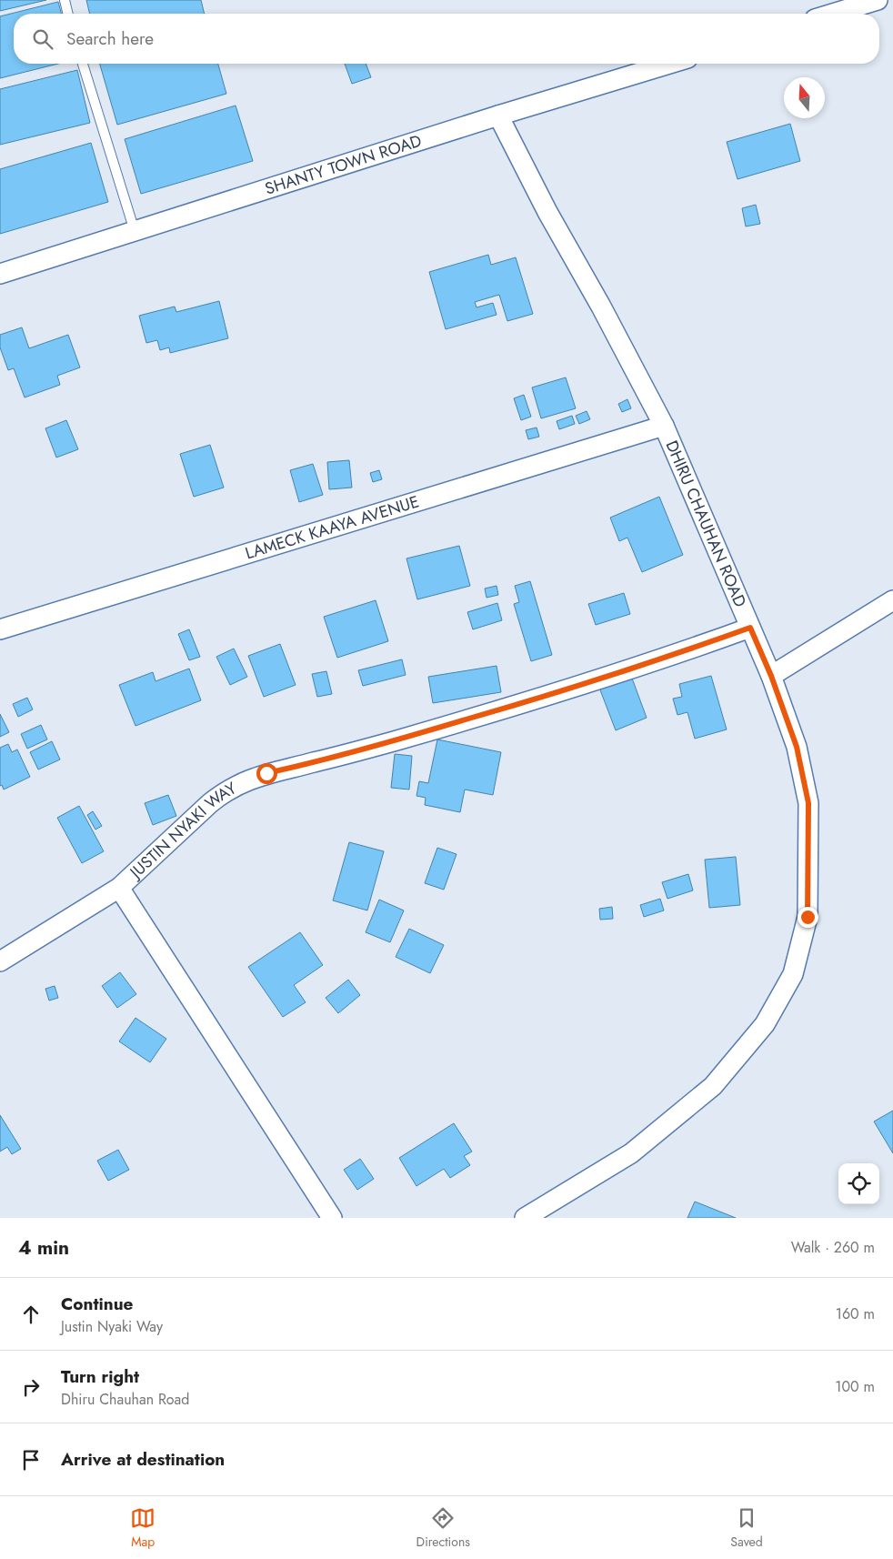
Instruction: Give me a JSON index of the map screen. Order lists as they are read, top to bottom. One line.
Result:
{"streets":{"street":["SHANTY TOWN ROAD","DHIRU CHAUHAN ROAD","LAMECK KAAYA AVENUE","JUSTIN NYAKI WAY"]},"crossings":[["SHANTY TOWN ROAD","DHIRU CHAUHAN ROAD"],["DHIRU CHAUHAN ROAD","LAMECK KAAYA AVENUE"],["DHIRU CHAUHAN ROAD","JUSTIN NYAKI WAY"]],"north":"top","page":{"search":"Search here","heading":["4 min","Walk · 260 m"],"list":[["Continue","Justin Nyaki Way","160 m"],["Turn right","Dhiru Chauhan Road","100 m"],"Arrive at destination"],"nav":["Map","Directions","Saved"]}}
